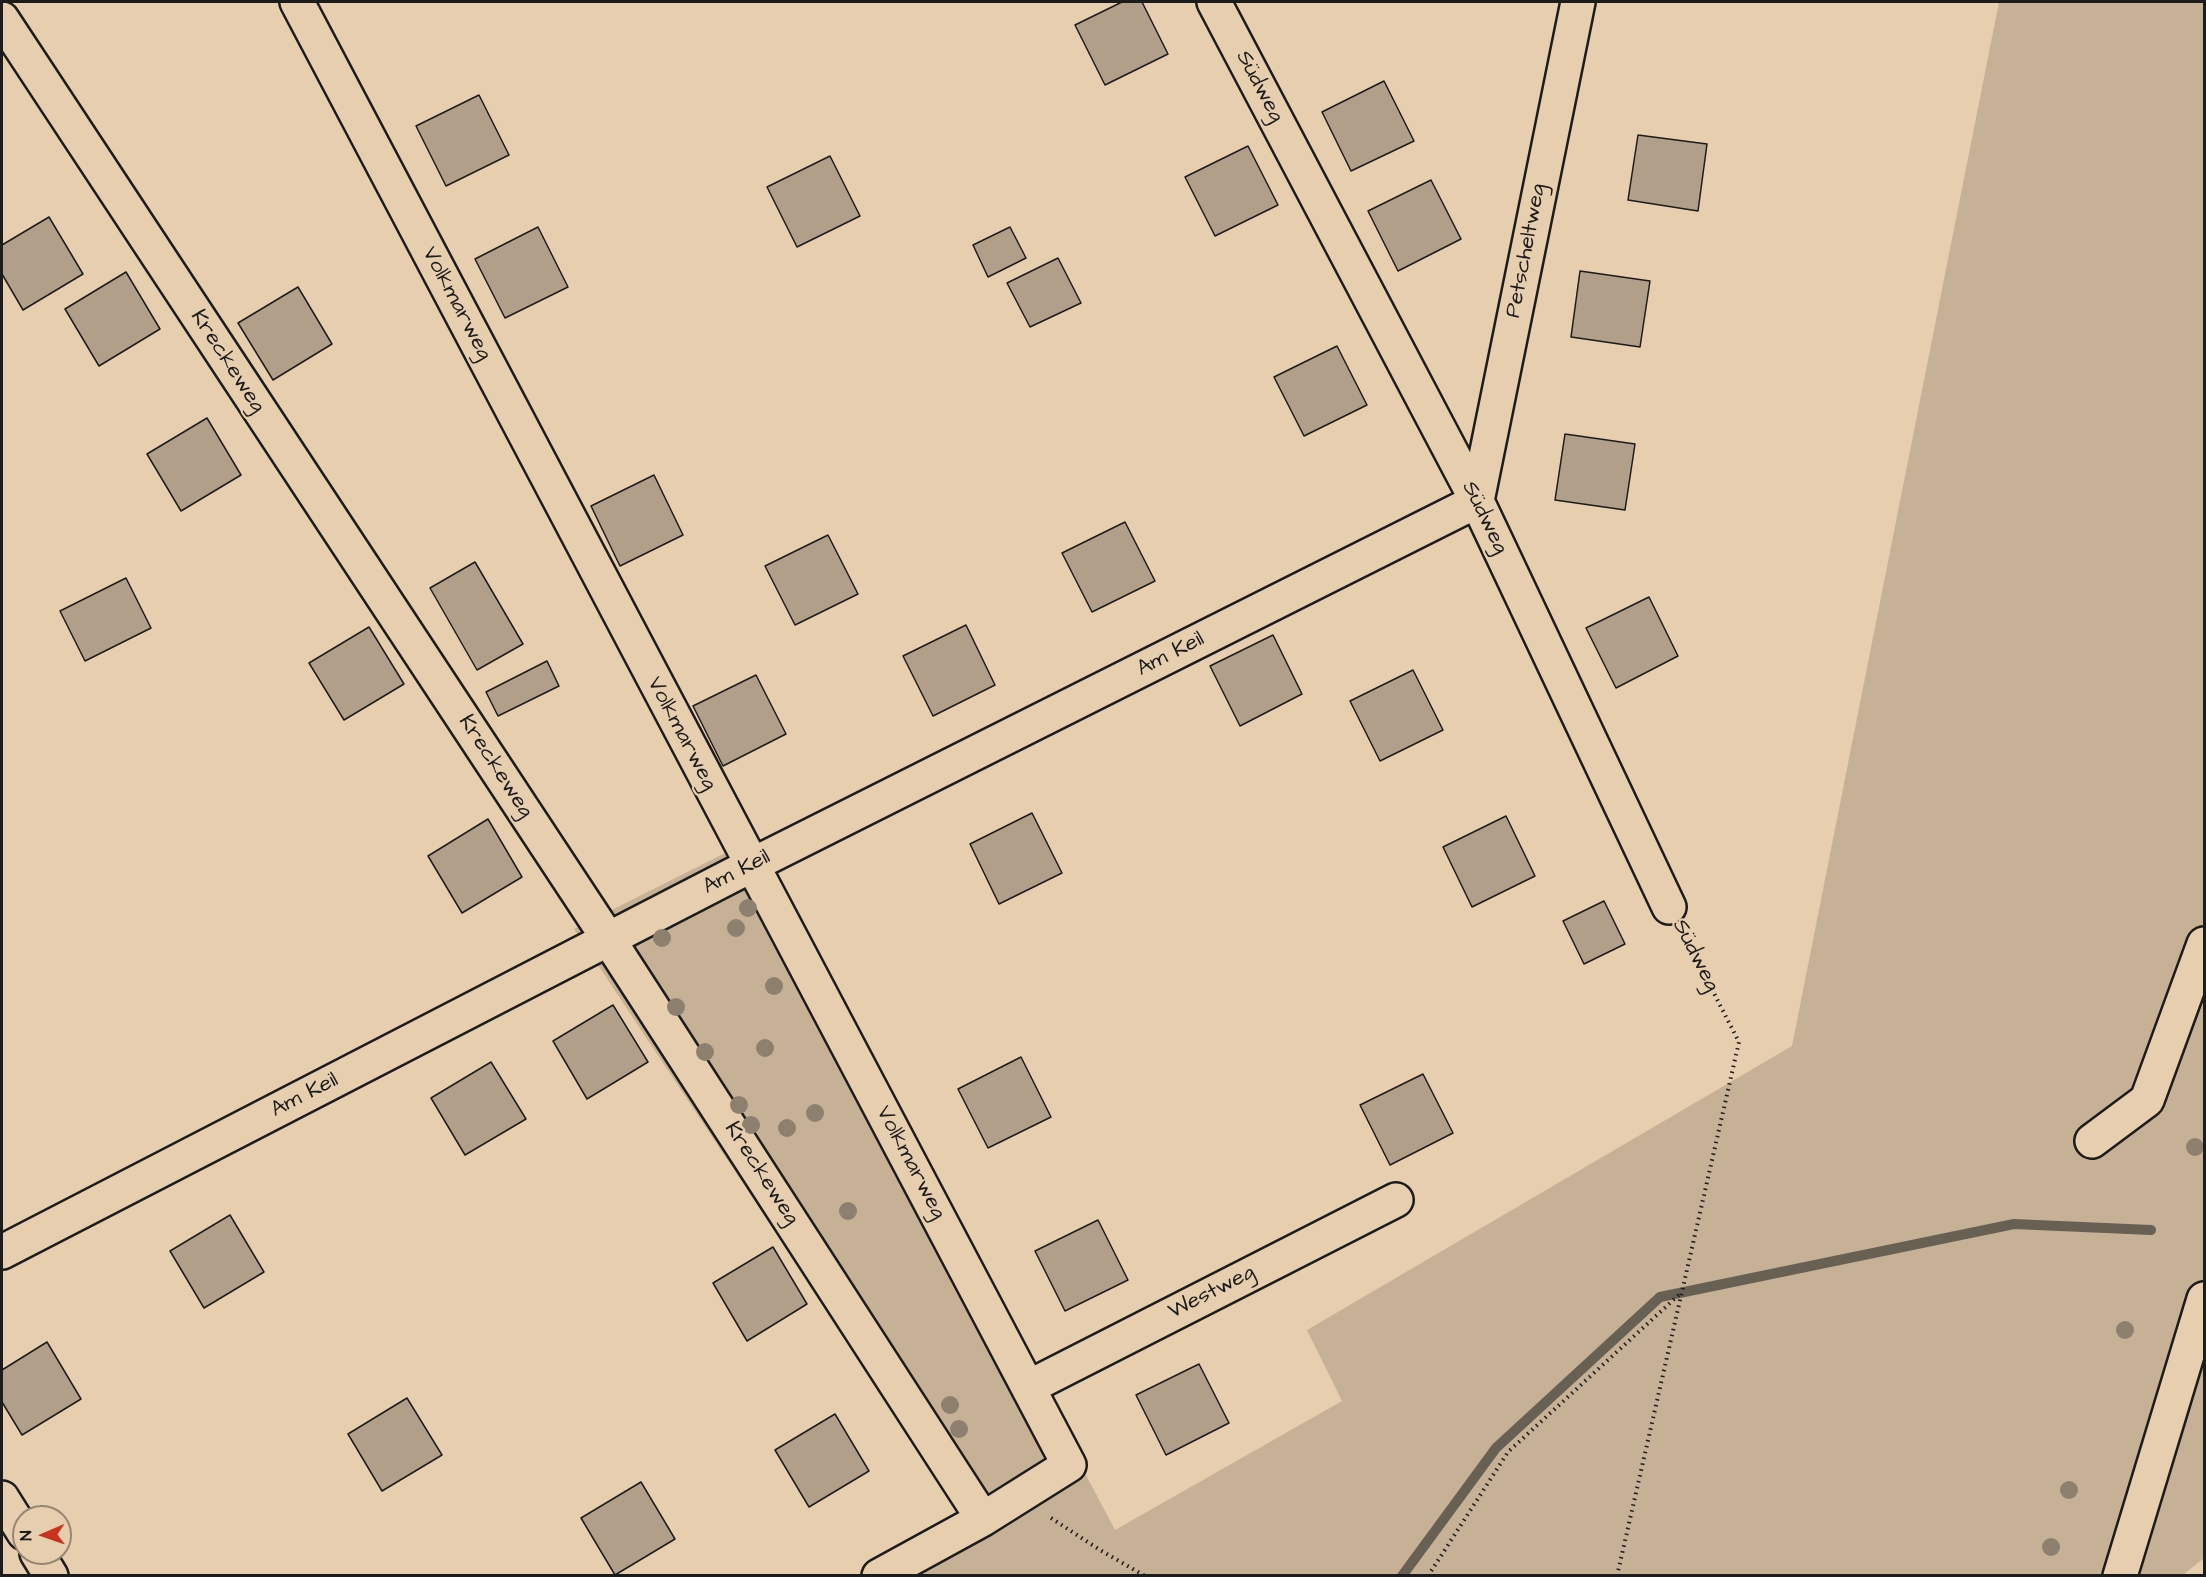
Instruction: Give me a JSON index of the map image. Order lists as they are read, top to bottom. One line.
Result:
{"streets":{"street":["Südweg","Petscheltweg","Volkmarweg","Kreckeweg","Am Keil","Westweg"]},"crossings":[["Südweg","Petscheltweg"],["Südweg","Am Keil"],["Petscheltweg","Am Keil"],["Volkmarweg","Am Keil"],["Volkmarweg","Westweg"],["Kreckeweg","Am Keil"]],"north":"left"}
